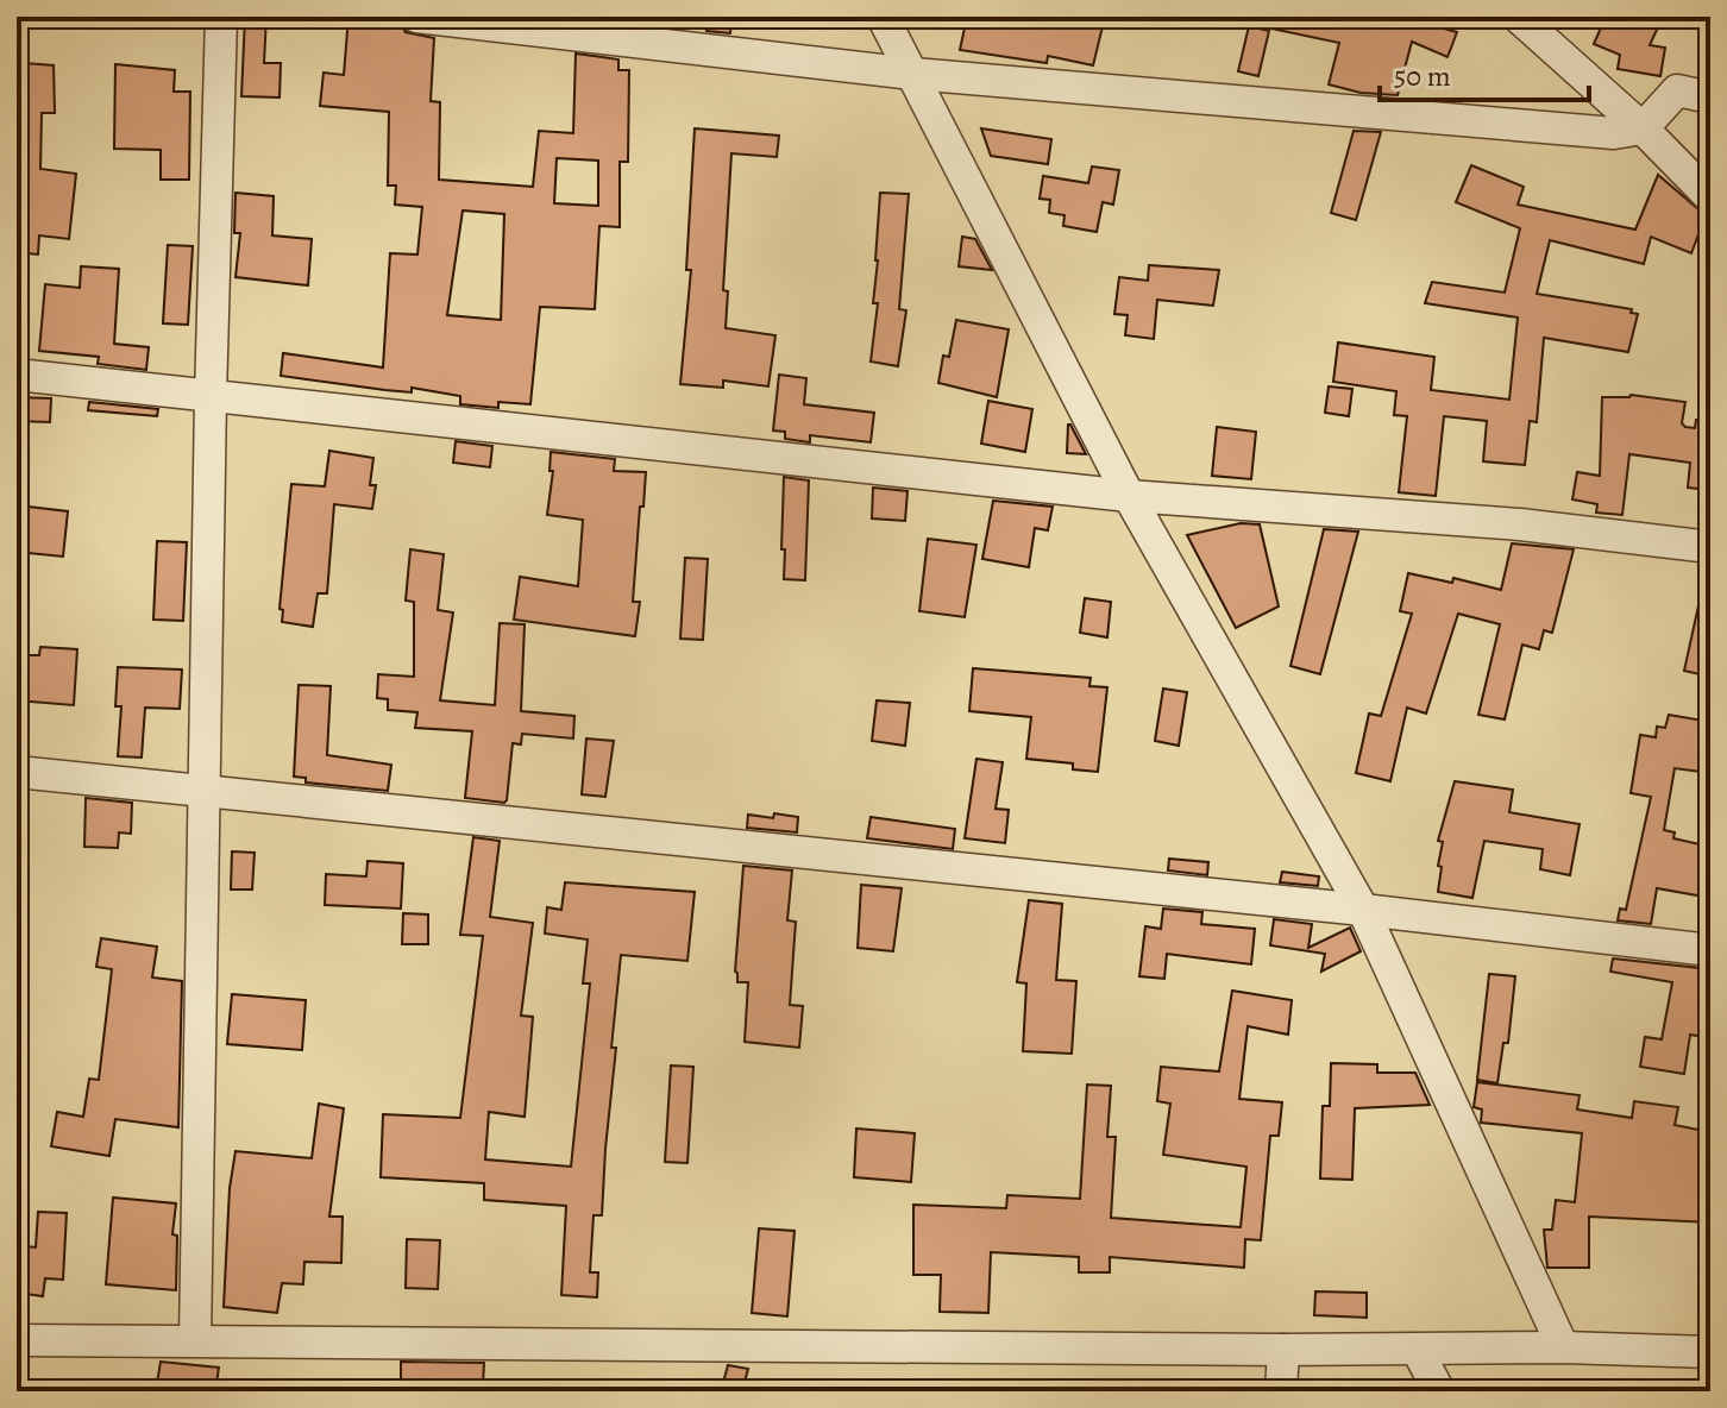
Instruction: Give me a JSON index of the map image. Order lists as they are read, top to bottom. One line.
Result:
{"scale_bar":"50 m"}
